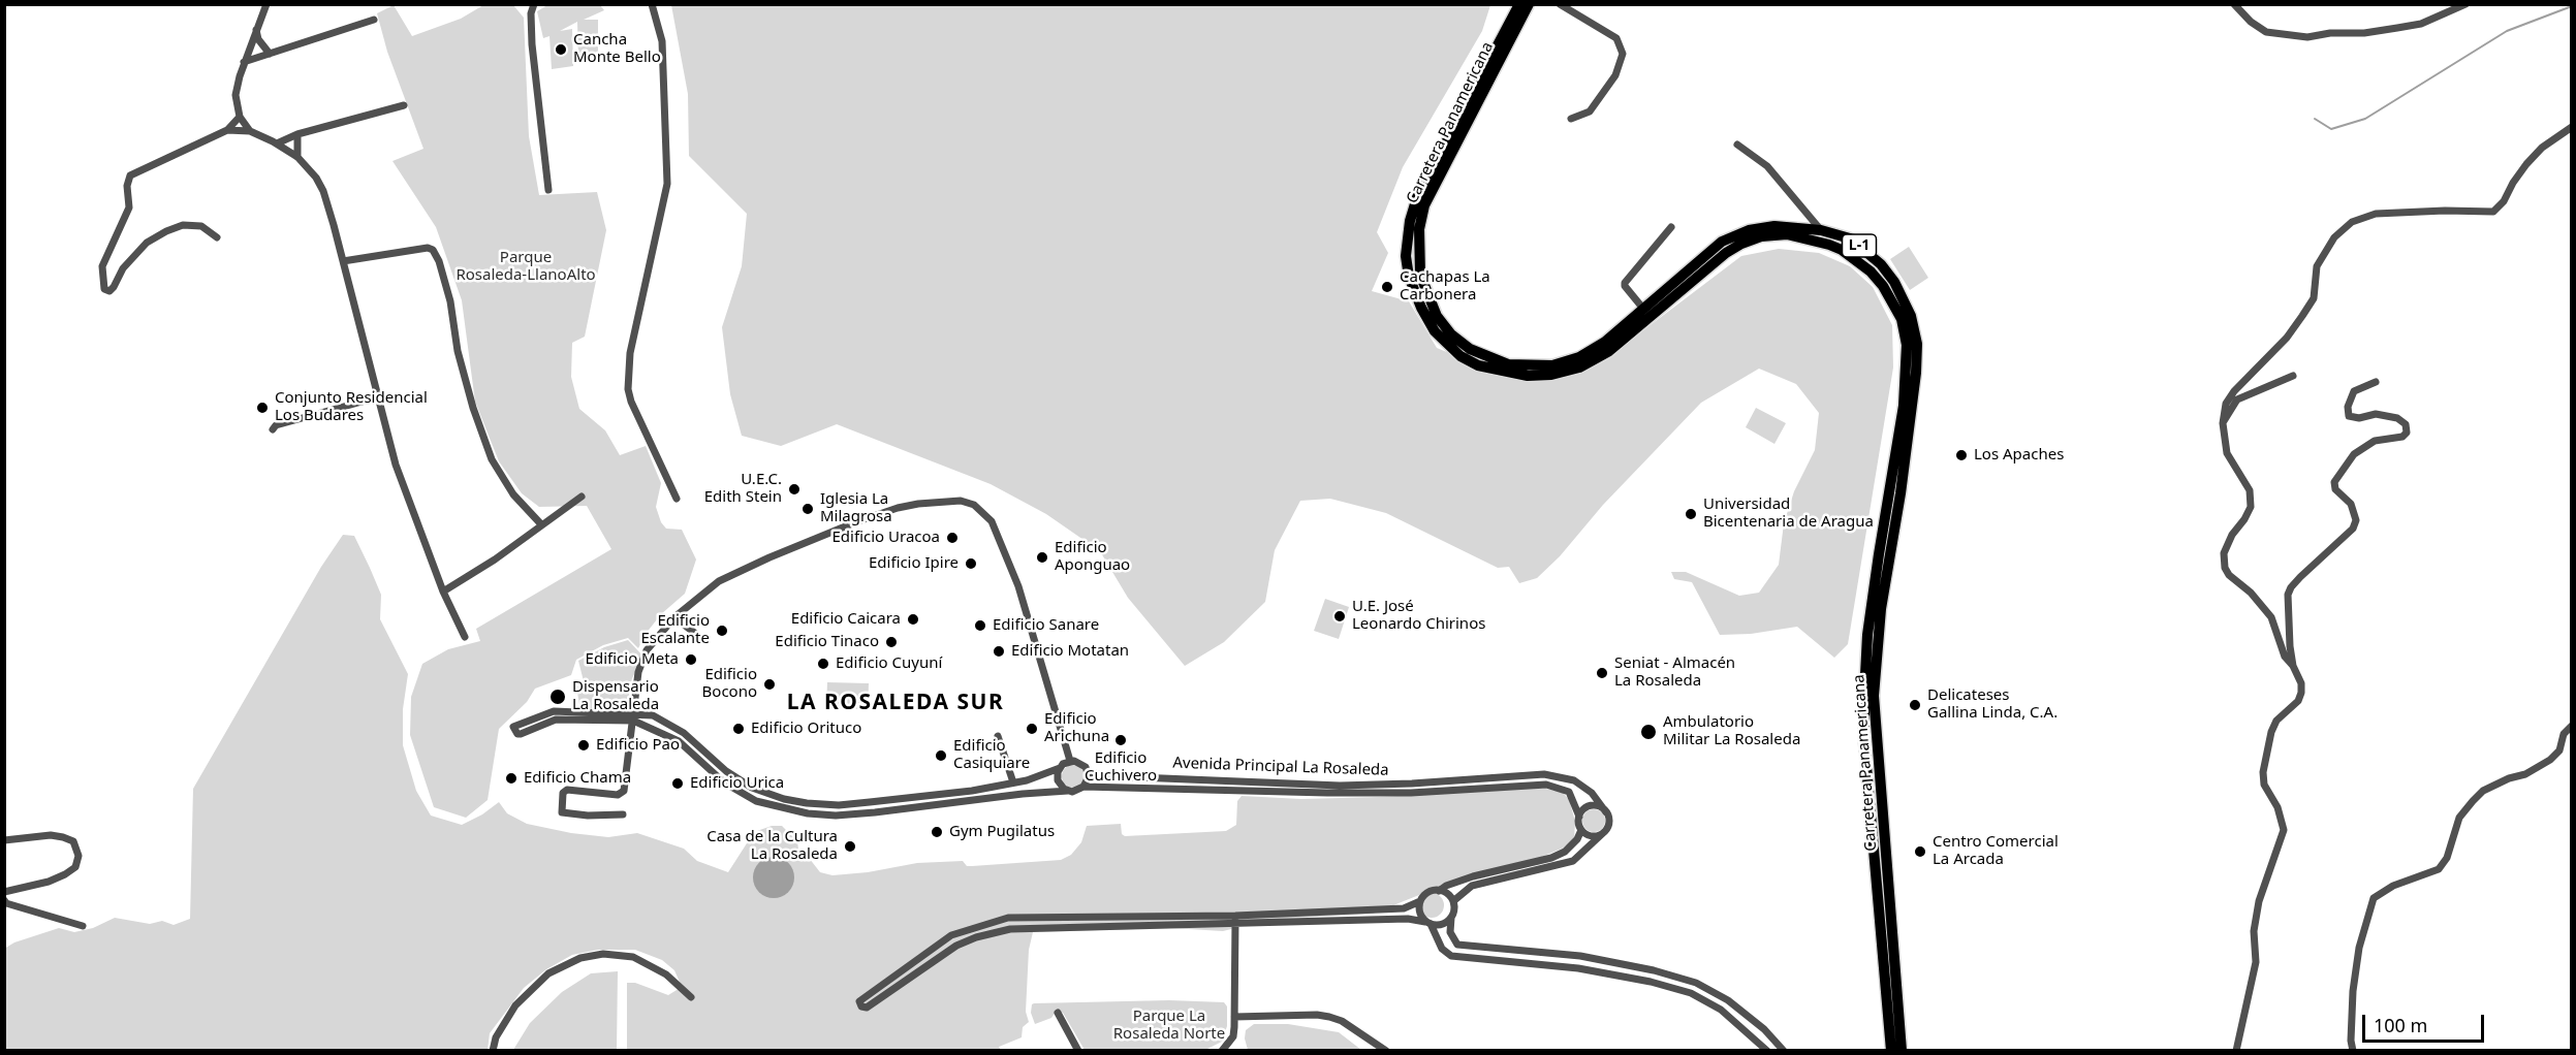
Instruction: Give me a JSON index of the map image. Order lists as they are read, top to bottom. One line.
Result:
{"streets":{"main road":["Carretera Panamericana","L-1"],"street":["Avenida Principal La Rosaleda"]},"districts":["LA ROSALEDA SUR"],"parks":["Parque Rosaleda-LlanoAlto","Parque La Rosaleda Norte"],"places":["Cancha Monte Bello","Cachapas La Carbonera","Conjunto Residencial Los Budares","Los Apaches","U.E.C. Edith Stein","Iglesia La Milagrosa","Universidad Bicentenaria de Aragua","Edificio Uracoa","Edificio Aponguao","Edificio Ipire","U.E. José Leonardo Chirinos","Edificio Caicara","Edificio Sanare","Edificio Escalante","Edificio Tinaco","Edificio Motatan","Edificio Meta","Edificio Cuyuní","Seniat - Almacén La Rosaleda","Edificio Bocono","Dispensario La Rosaleda","Delicateses Gallina Linda, C.A.","Edificio Orituco","Edificio Arichuna","Ambulatorio Militar La Rosaleda","Edificio Cuchivero","Edificio Pao","Edificio Casiquiare","Edificio Chama","Edificio Urica","Gym Pugilatus","Casa de la Cultura La Rosaleda","Centro Comercial La Arcada"],"scale_bar":"100 m"}
